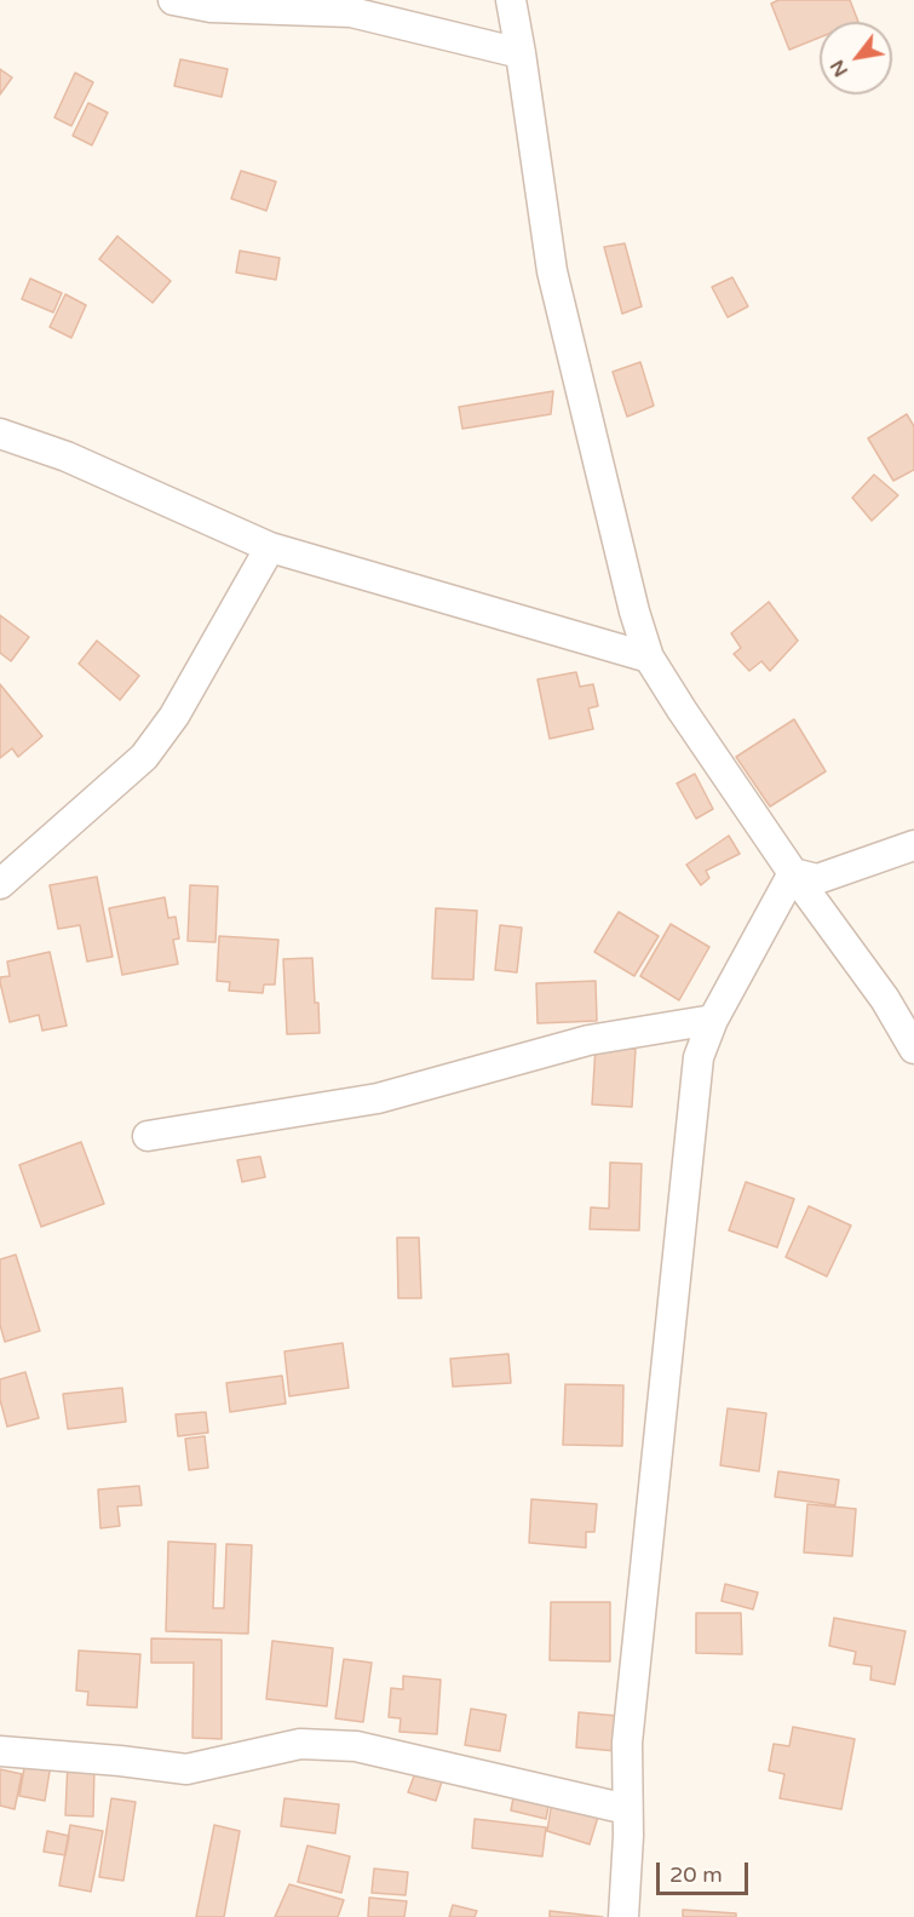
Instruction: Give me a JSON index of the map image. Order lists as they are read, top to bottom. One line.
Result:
{"scale_bar":"20 m","north":"bottom left"}
